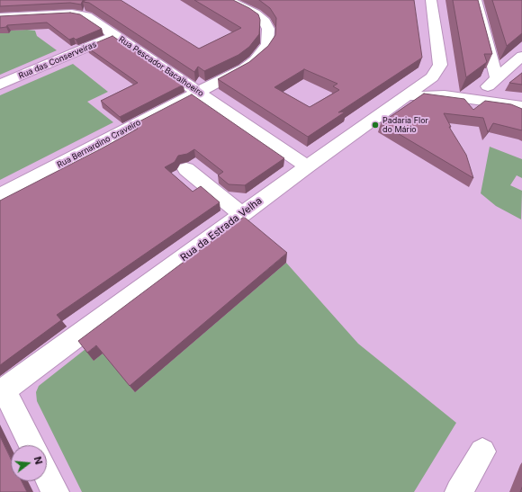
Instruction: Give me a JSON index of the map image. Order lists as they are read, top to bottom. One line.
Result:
{"streets":{"street":["Rua das Conserveiras","Rua Pescador Bacalhoeiro","Rua Bernardino Craveiro","Rua da Estrada Velha"]},"crossings":[["Rua das Conserveiras","Rua Pescador Bacalhoeiro"],["Rua Pescador Bacalhoeiro","Rua Bernardino Craveiro"],["Rua Pescador Bacalhoeiro","Rua da Estrada Velha"]],"places":["Padaria Flor do Mário"],"north":"right"}
